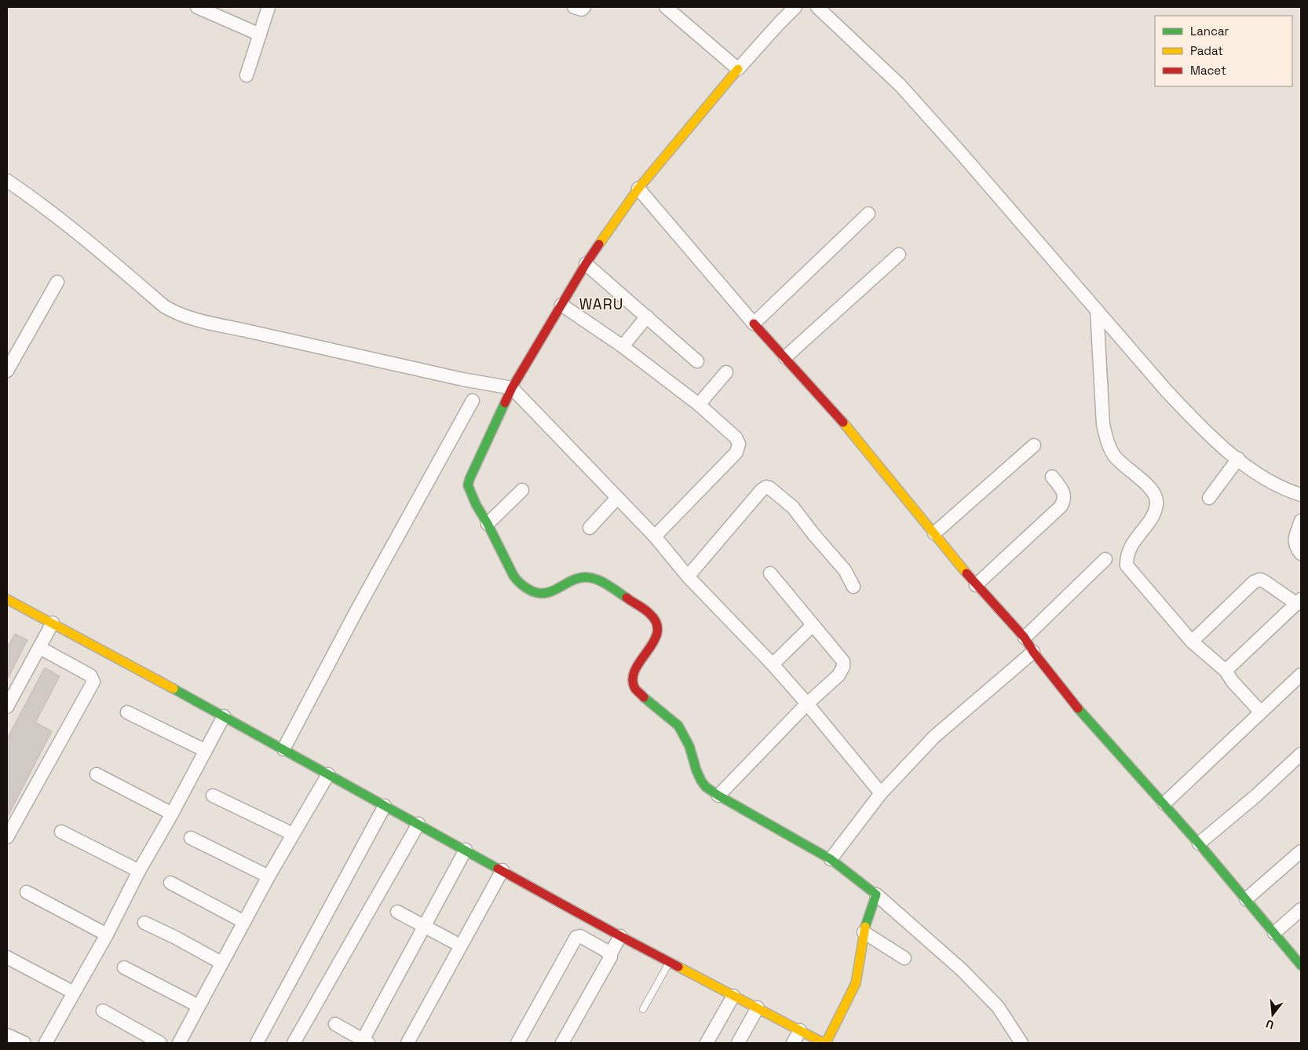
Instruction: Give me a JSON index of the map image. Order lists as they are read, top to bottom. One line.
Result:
{"districts":["WARU"],"legend":["Lancar","Padat","Macet"],"north":"bottom"}
